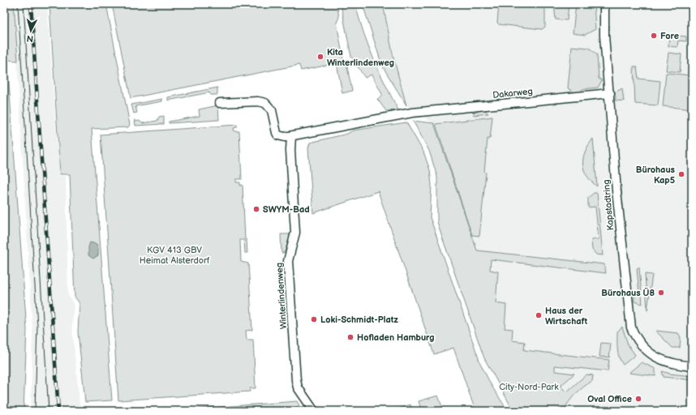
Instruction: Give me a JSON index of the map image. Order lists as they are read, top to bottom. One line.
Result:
{"streets":{"street":["Dakarweg","Kapstadtring","Winterlindenweg"]},"crossings":[["Dakarweg","Kapstadtring"],["Dakarweg","Winterlindenweg"]],"parks":["KGV 413 GBV Heimat Alsterdorf","City-Nord-Park"],"places":["Fore","Kita Winterlindenweg","Bürohaus Kap5","SWYM-Bad","Bürohaus Ü8","Haus der Wirtschaft","Loki-Schmidt-Platz","Hofladen Hamburg","Oval Office"],"north":"bottom"}
